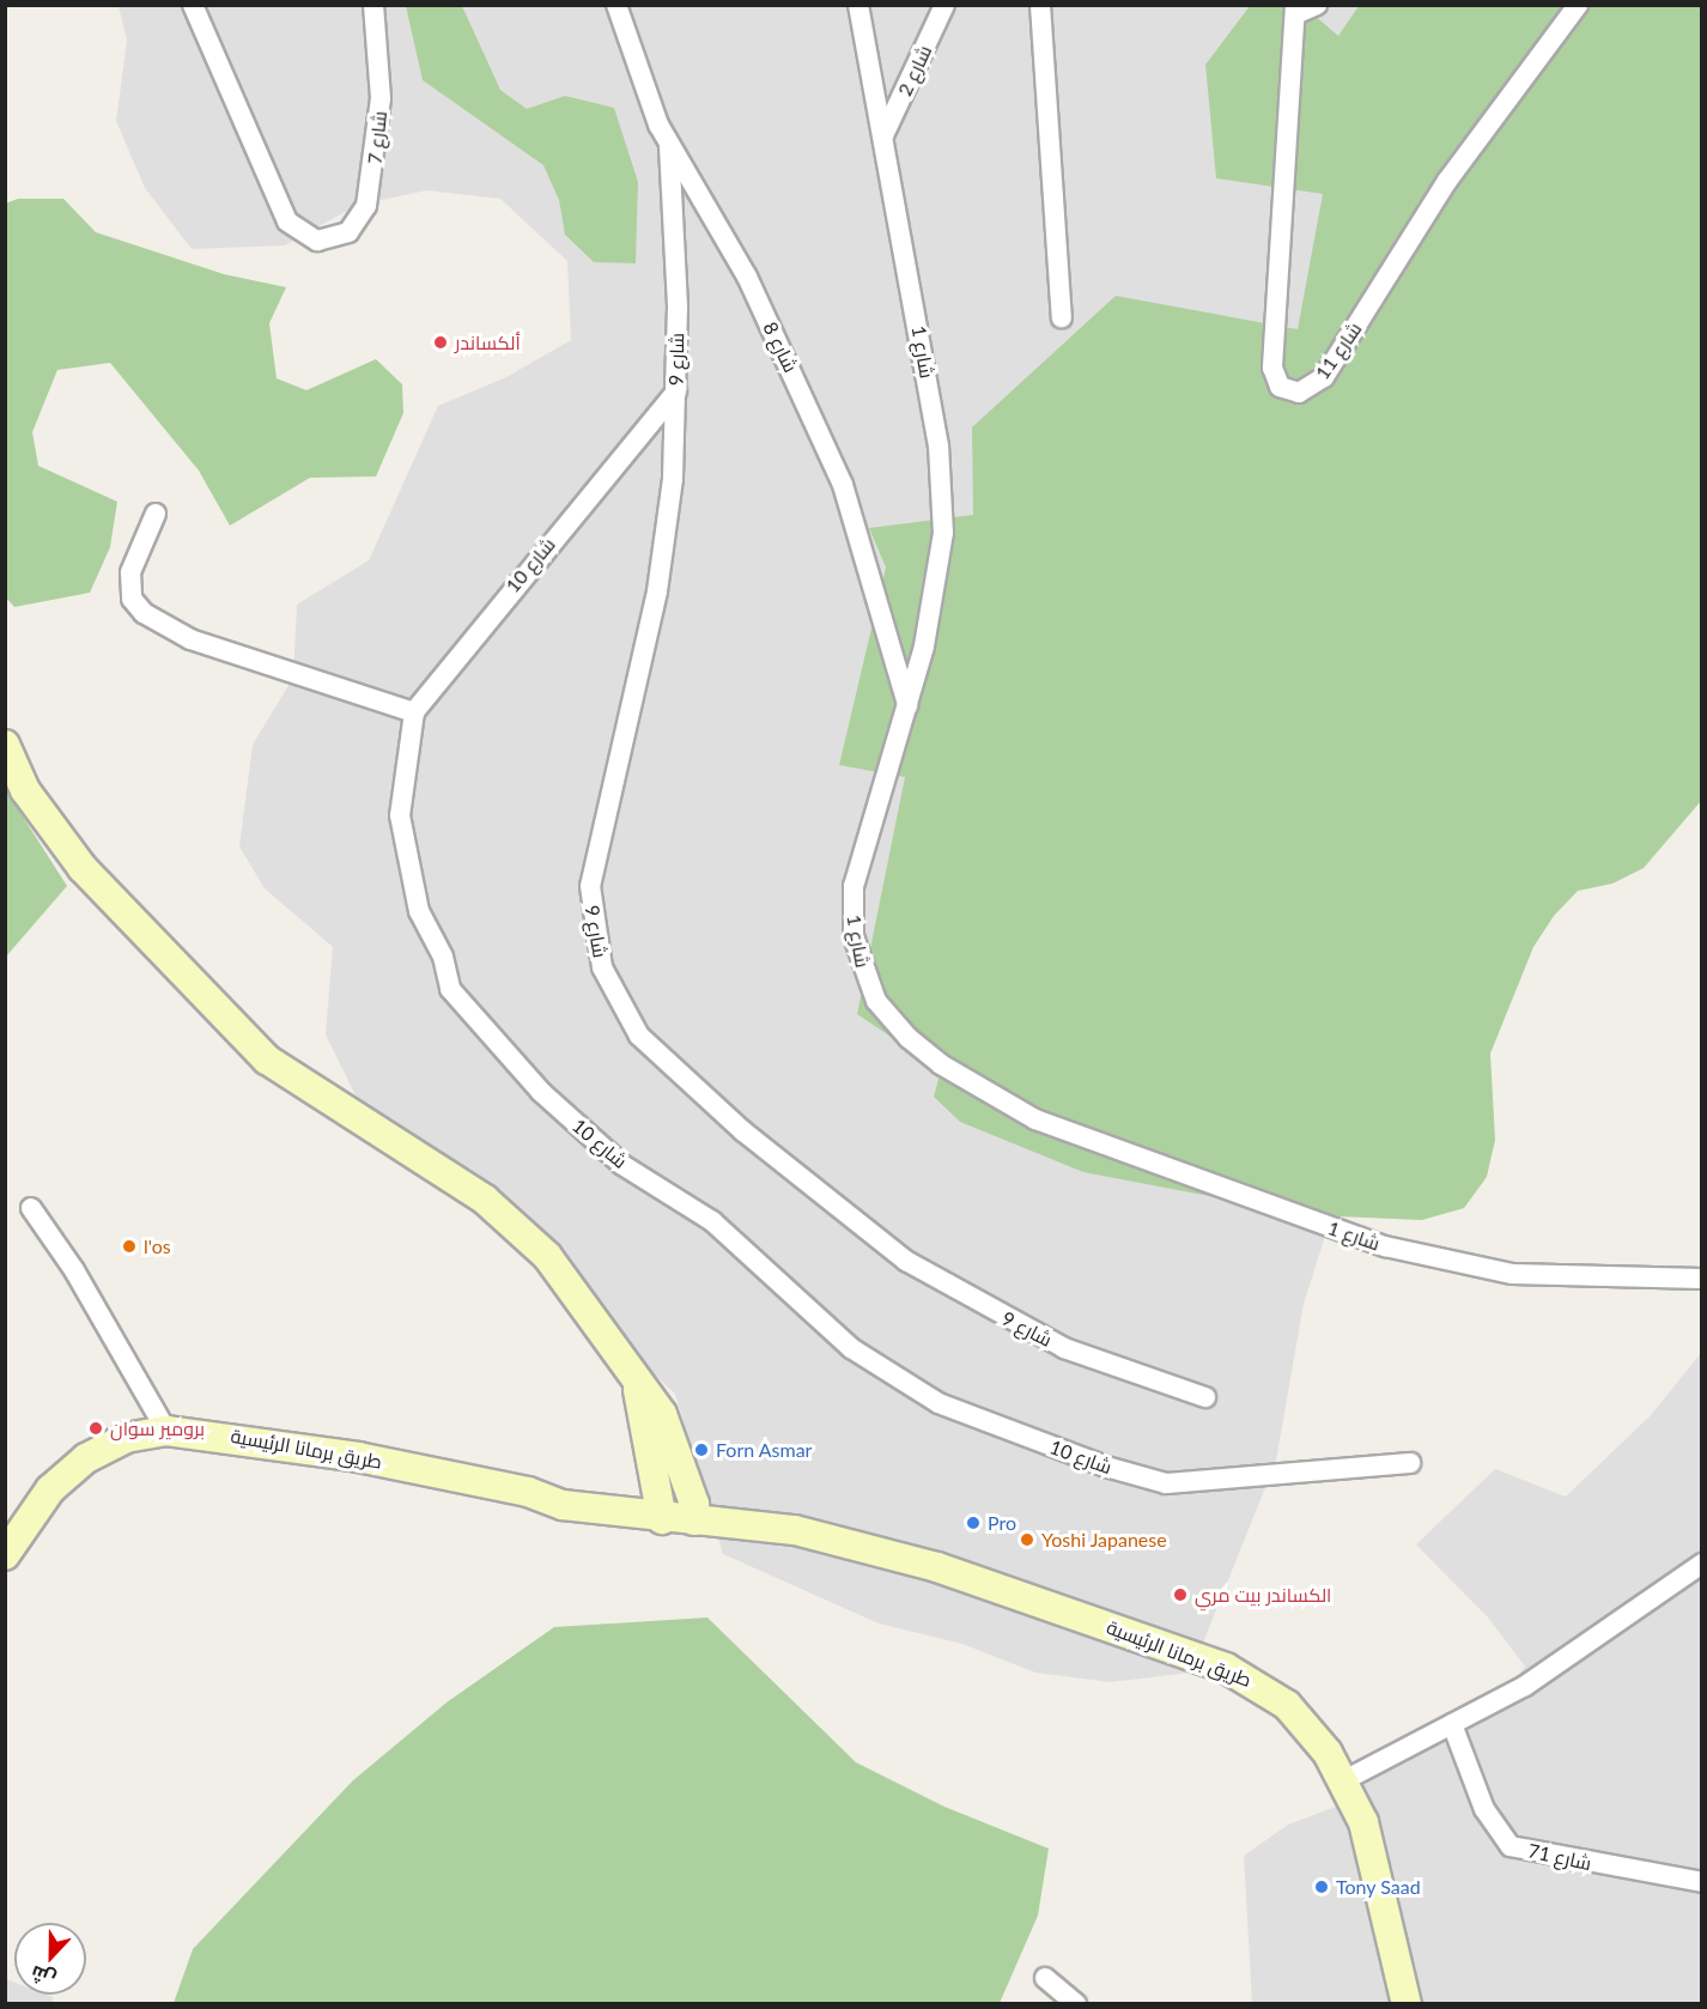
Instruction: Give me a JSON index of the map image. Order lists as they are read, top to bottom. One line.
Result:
{"streets":{"main road":["طريق برمانا الرئيسية"],"street":["شارع 2","شارع 7","شارع 8","شارع 11","شارع 1","شارع 9","شارع 10","شارع 71"]},"crossings":[["شارع 2","شارع 1"],["شارع 8","شارع 1"],["شارع 8","شارع 9"],["شارع 9","شارع 10"]],"places":["ألكساندر","l'os","برومير سوان","Forn Asmar","Pro","Yoshi Japanese","الكساندر بيت مري","Tony Saad"],"north":"bottom"}
